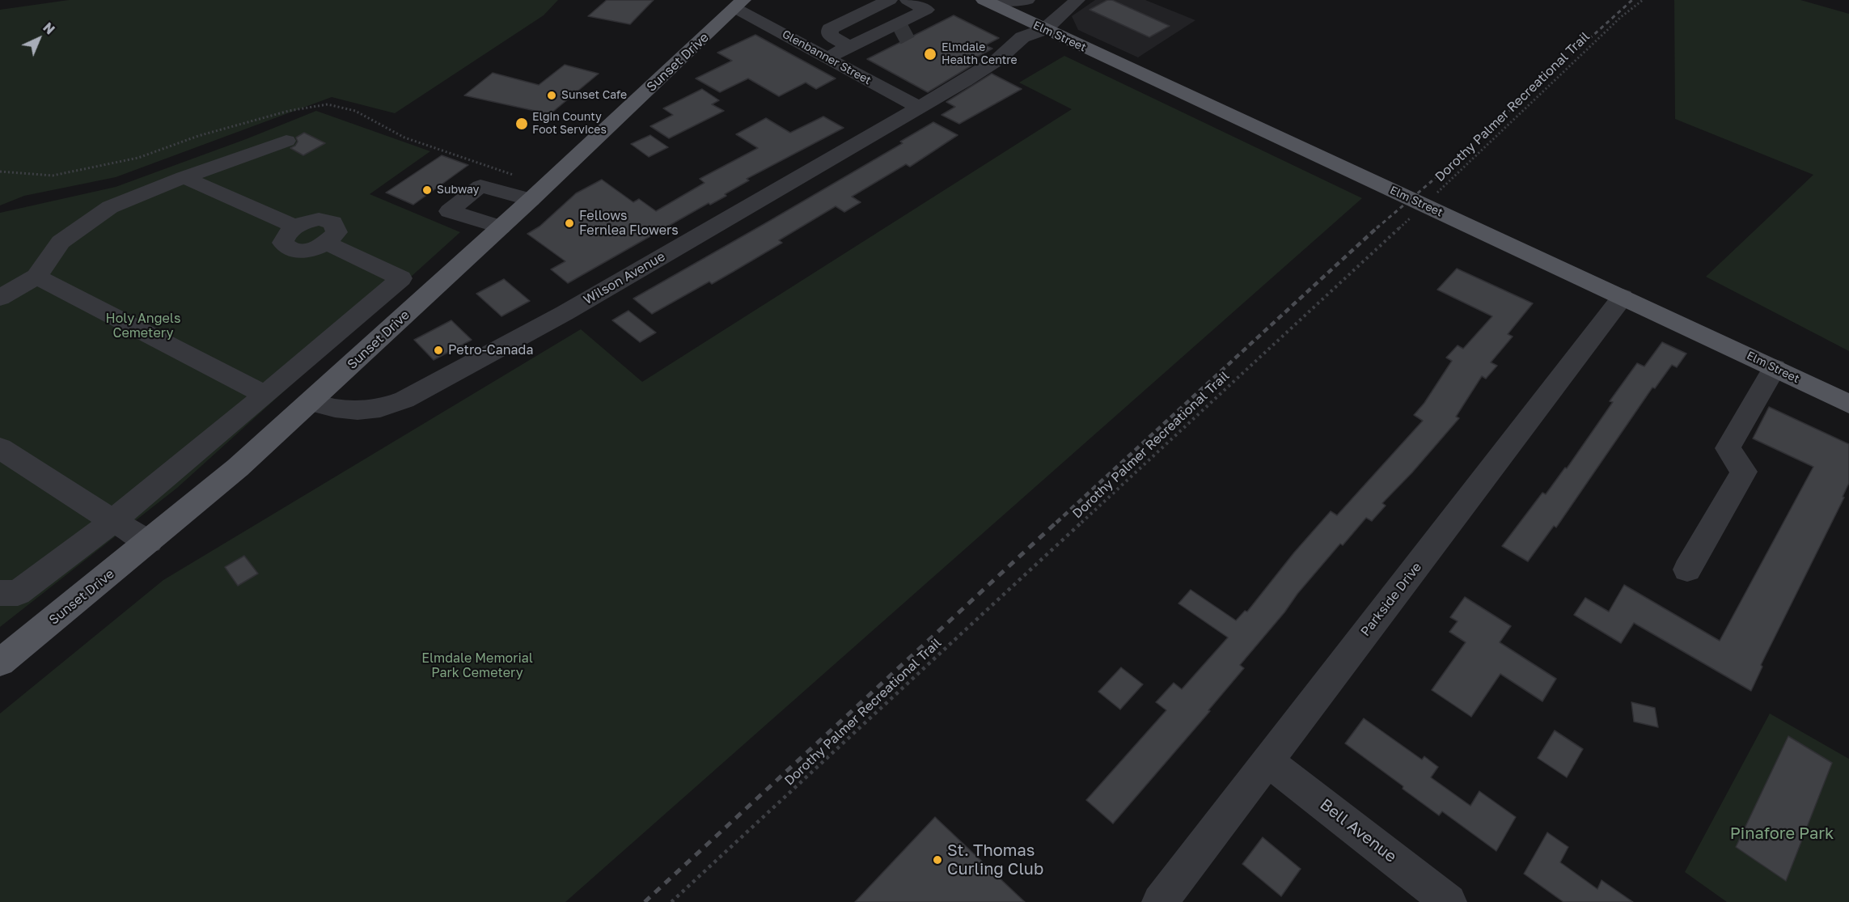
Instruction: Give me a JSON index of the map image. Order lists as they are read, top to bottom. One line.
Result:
{"streets":{"main road":["Elm Street","Sunset Drive"],"street":["Glenbanner Street","Wilson Avenue","Parkside Drive","Bell Avenue"],"path":["Dorothy Palmer Recreational Trail"]},"crossings":[["Elm Street","Dorothy Palmer Recreational Trail"],["Elm Street","Wilson Avenue"],["Elm Street","Parkside Drive"],["Glenbanner Street","Sunset Drive"],["Glenbanner Street","Wilson Avenue"],["Sunset Drive","Wilson Avenue"],["Parkside Drive","Bell Avenue"]],"parks":["Holy Angels Cemetery","Elmdale Memorial Park Cemetery","Pinafore Park"],"places":["Elmdale Health Centre","Sunset Cafe","Elgin County Foot Services","Subway","Fellows Fernlea Flowers","Petro-Canada","St. Thomas Curling Club"],"north":"top right"}
